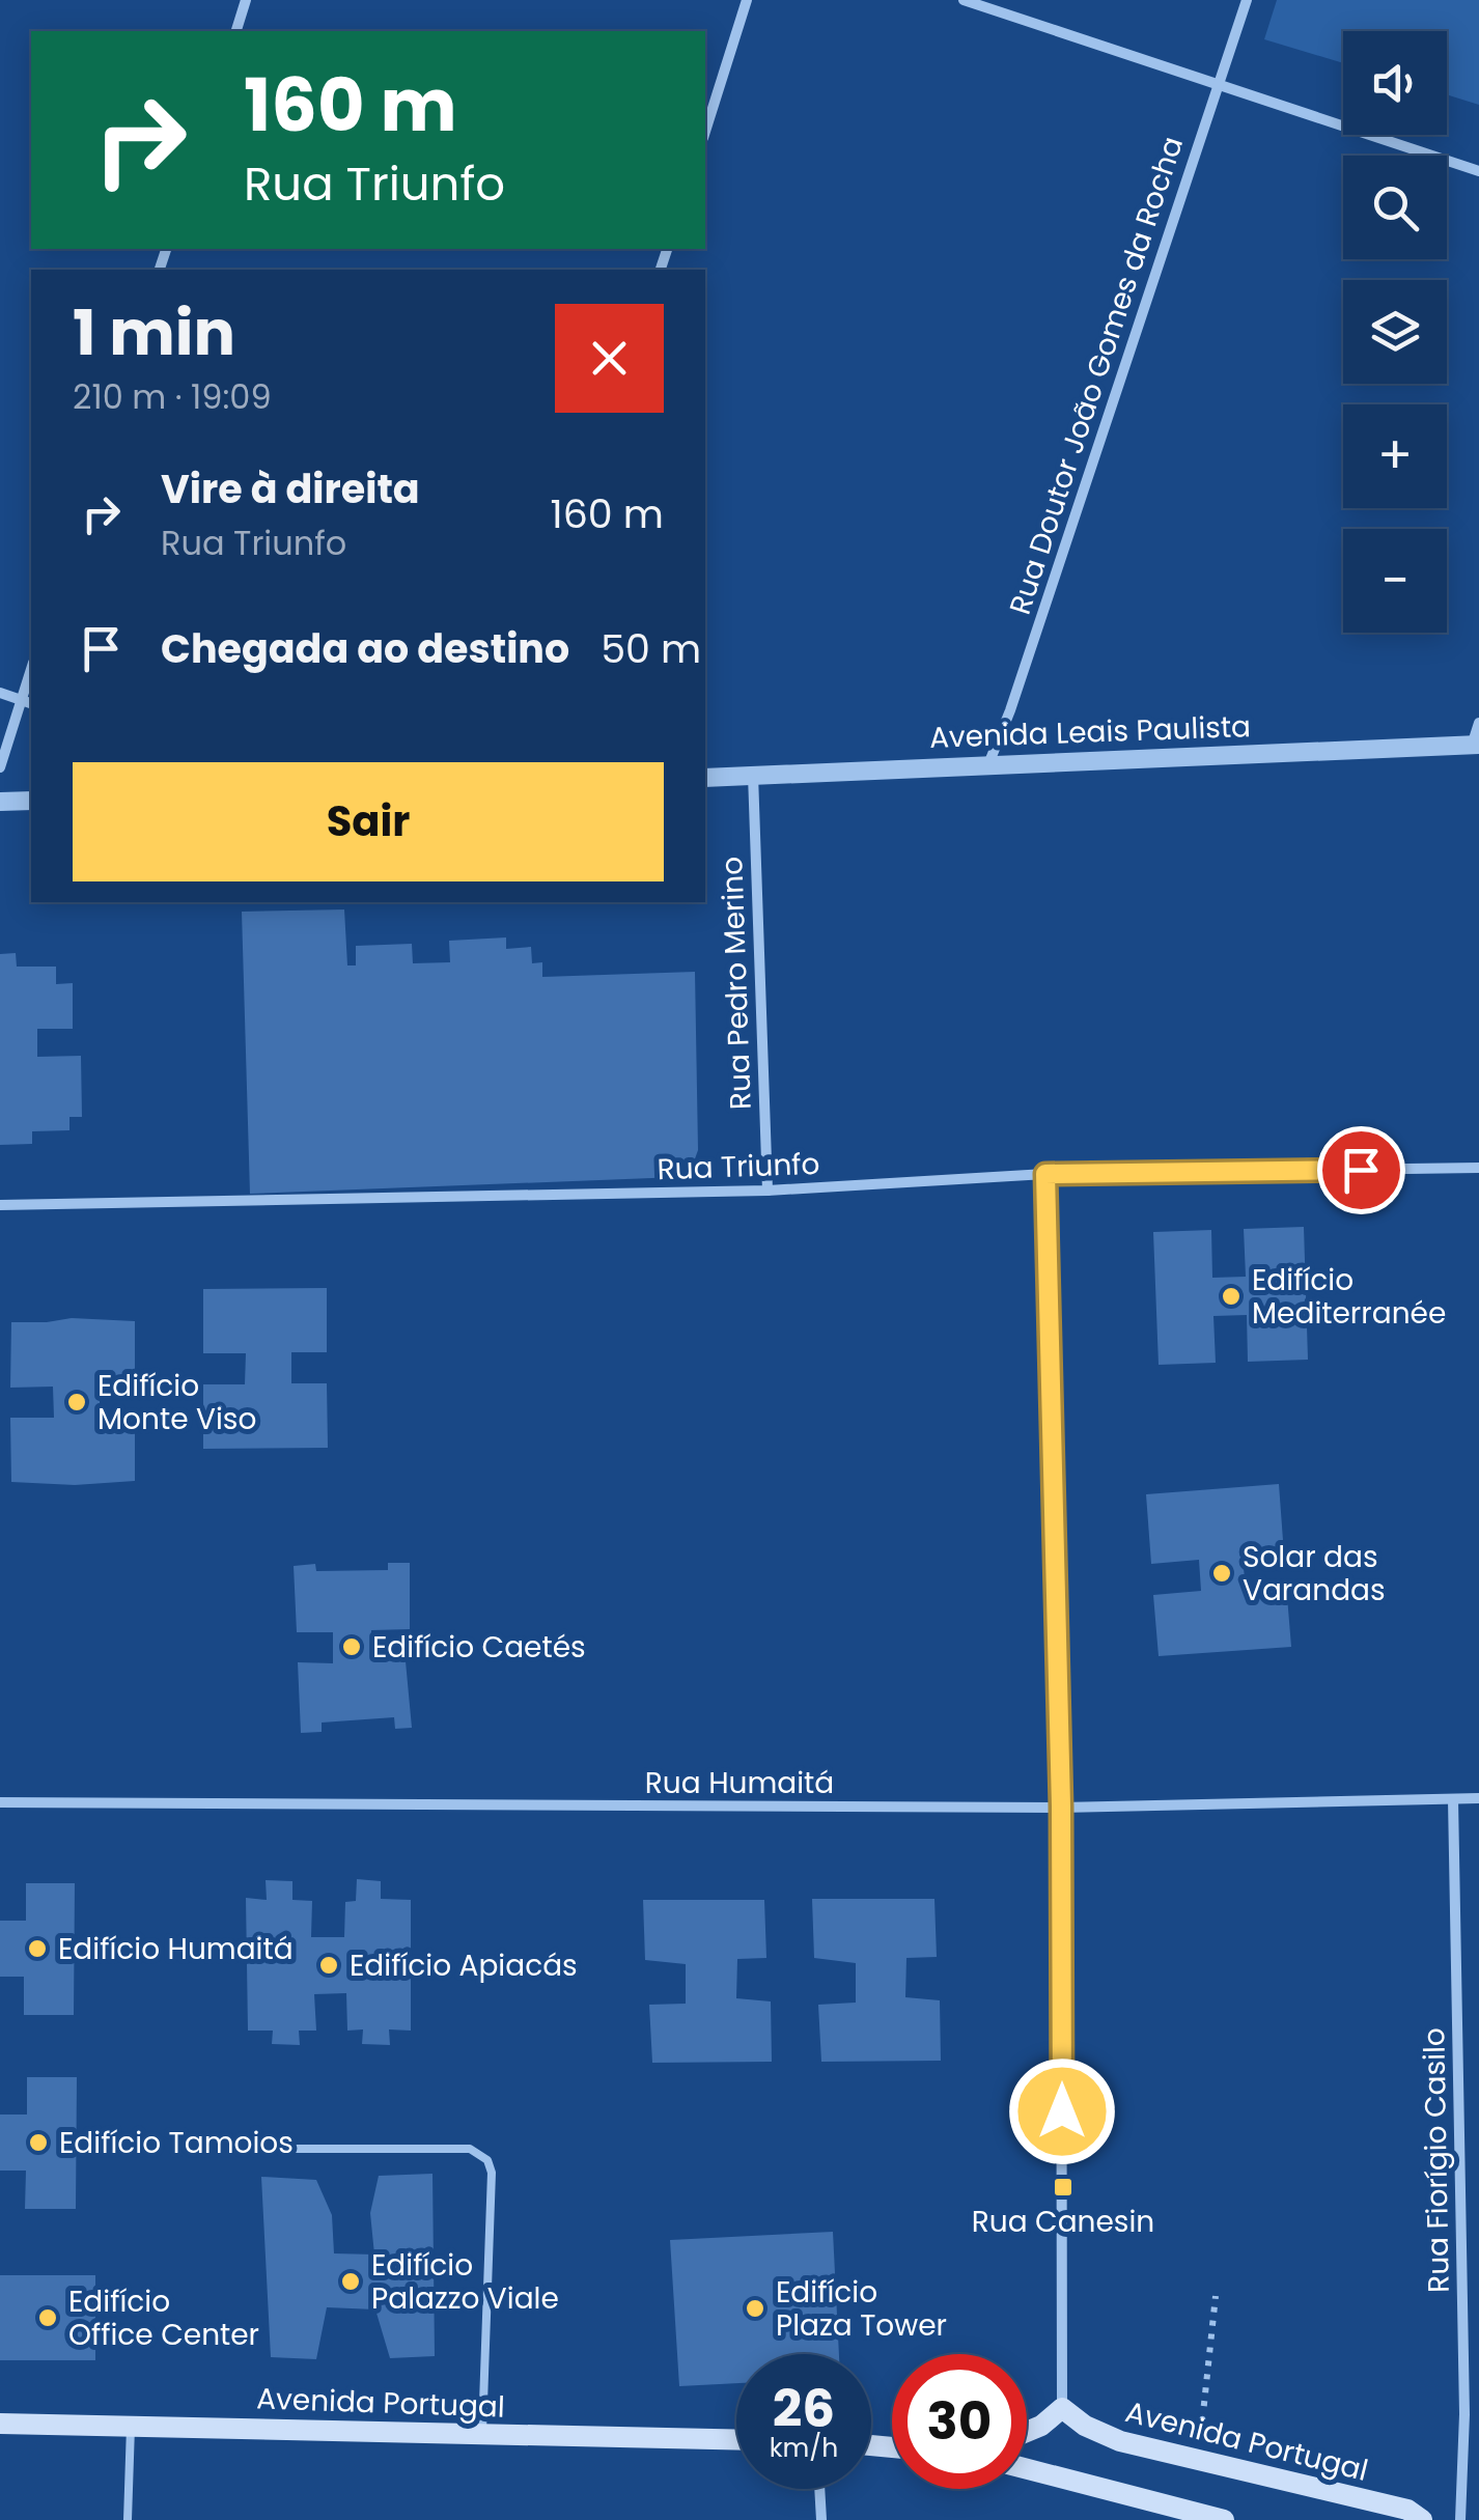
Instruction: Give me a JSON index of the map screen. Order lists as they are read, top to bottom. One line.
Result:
{"streets":{"main road":["Avenida Portugal"],"street":["Rua Doutor João Gomes da Rocha","Avenida Leais Paulista","Rua Pedro Merino","Rua Triunfo","Rua Humaitá","Rua Fiorígio Casilo"]},"crossings":[["Rua Doutor João Gomes da Rocha","Avenida Leais Paulista"],["Avenida Leais Paulista","Rua Pedro Merino"],["Rua Pedro Merino","Rua Triunfo"],["Rua Humaitá","Rua Fiorígio Casilo"]],"places":{"other":["Edifício Mediterranée","Edifício Monte Viso","Solar das Varandas","Edifício Caetés","Edifício Humaitá","Edifício Apiacás","Edifício Tamoios","Edifício Palazzo Viale","Edifício Plaza Tower","Edifício Office Center"],"transit":["Rua Canesin"]},"page":{"map_buttons":["+","−"],"turn":["160 m","Rua Triunfo"],"heading":["1 min","210 m · 19:09"],"list":[{"name":"Vire à direita","note":"Rua Triunfo","value":"160 m"},{"name":"Chegada ao destino","value":"50 m"}],"buttons":"Sair","speed":"26 km/h","limit":"30"}}
